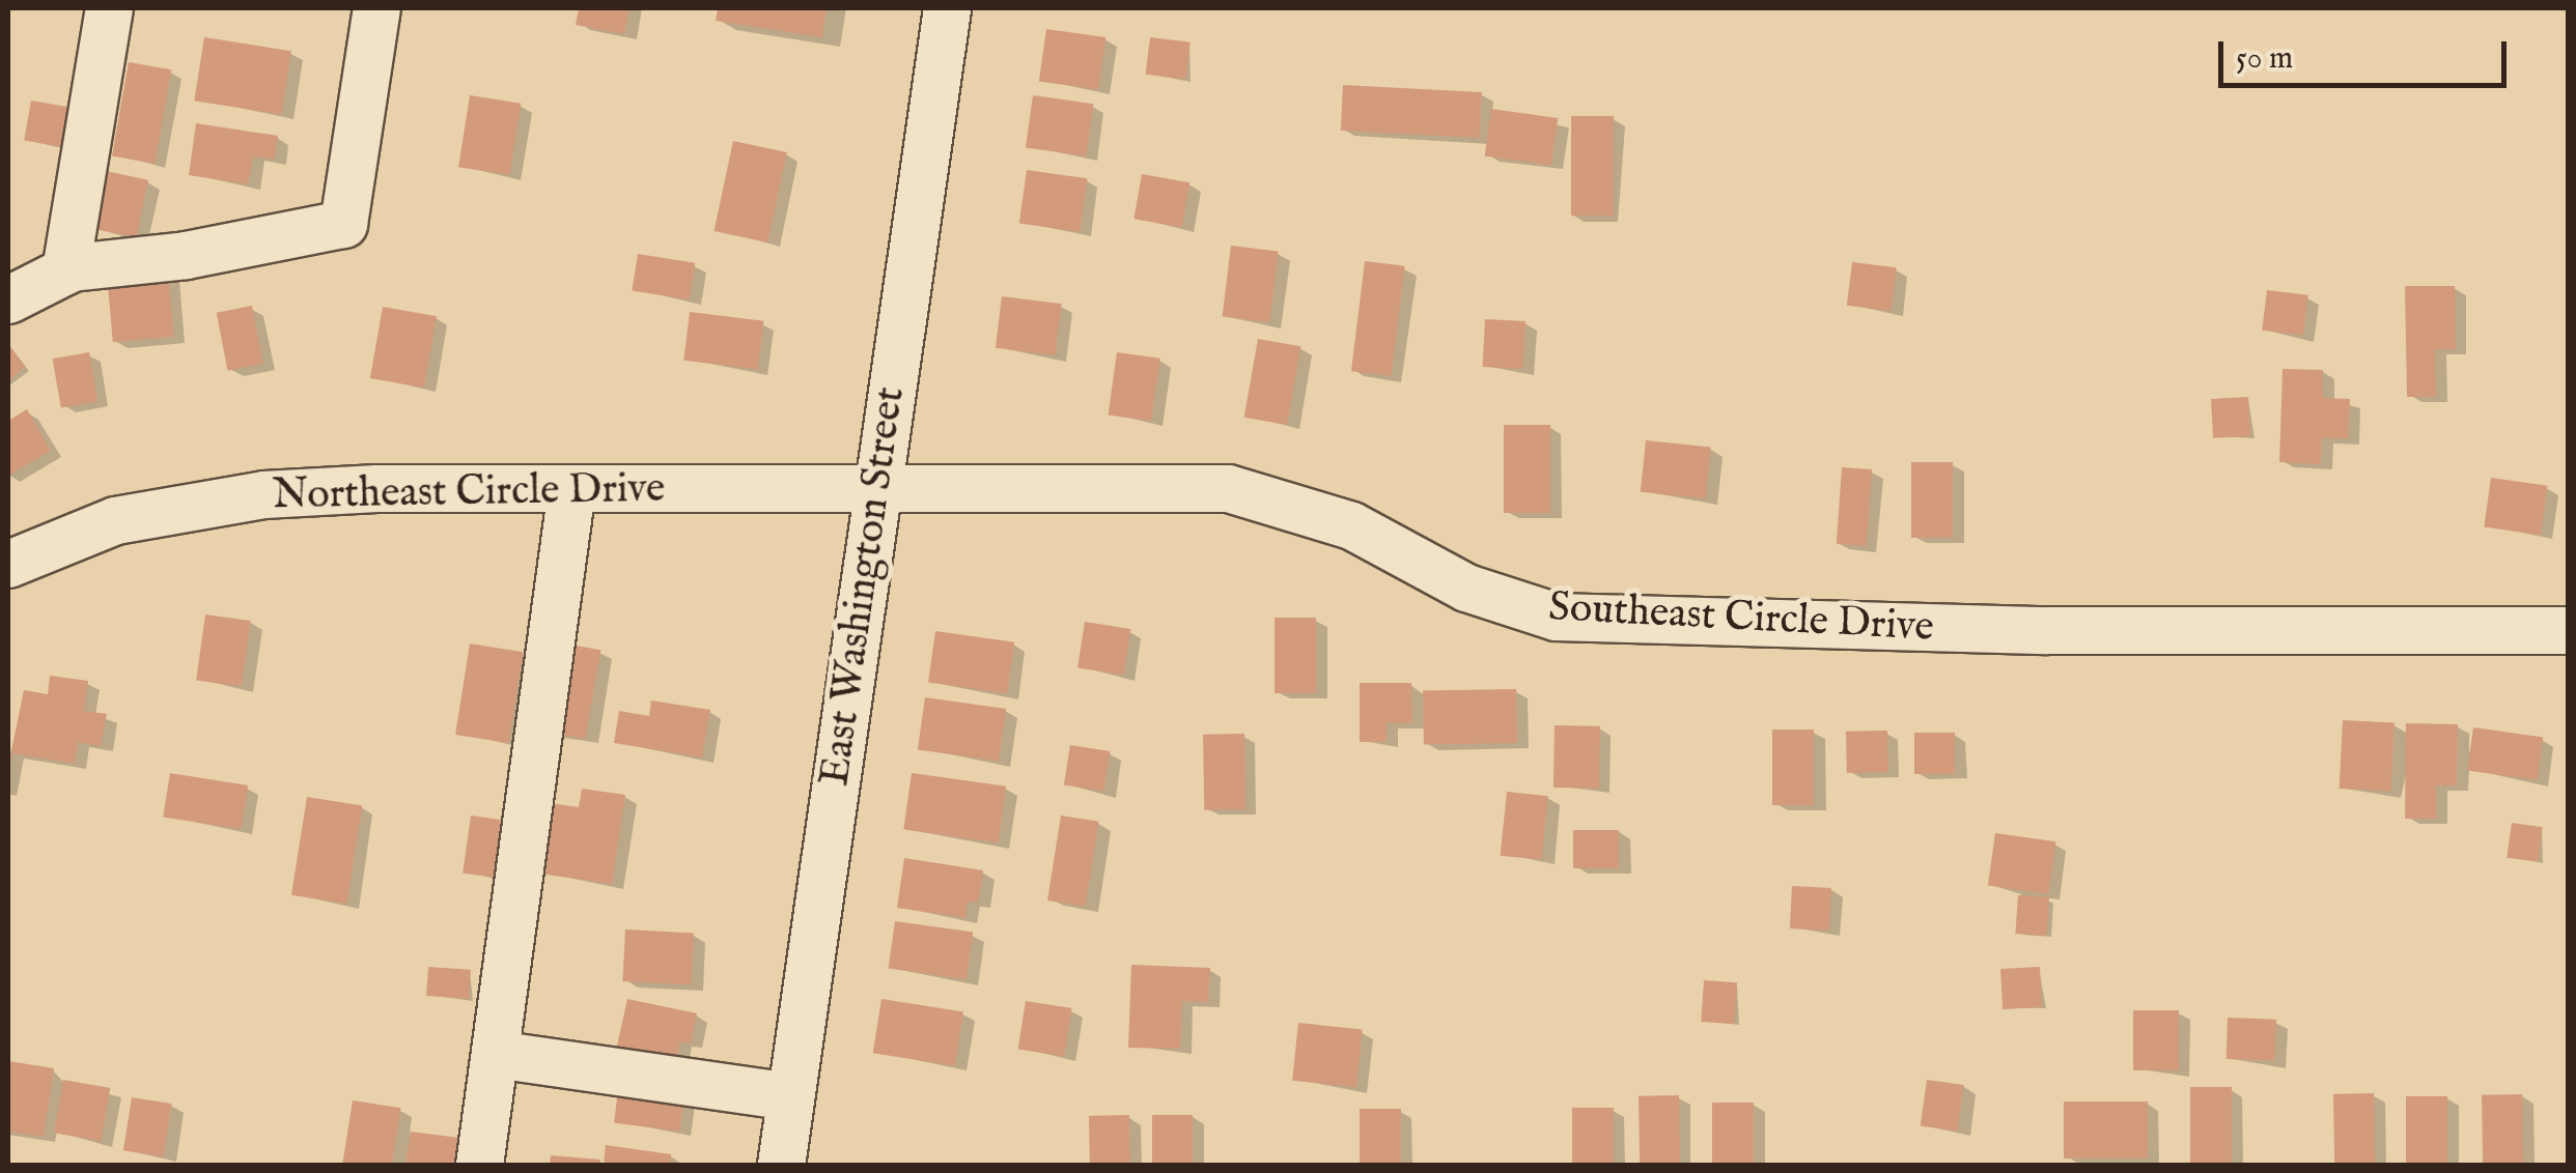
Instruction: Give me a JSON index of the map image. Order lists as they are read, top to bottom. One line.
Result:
{"streets":{"street":["Northeast Circle Drive","East Washington Street","Southeast Circle Drive"]},"crossings":[["Northeast Circle Drive","East Washington Street"],["Northeast Circle Drive","Southeast Circle Drive"],["East Washington Street","Southeast Circle Drive"]],"scale_bar":"50 m"}
